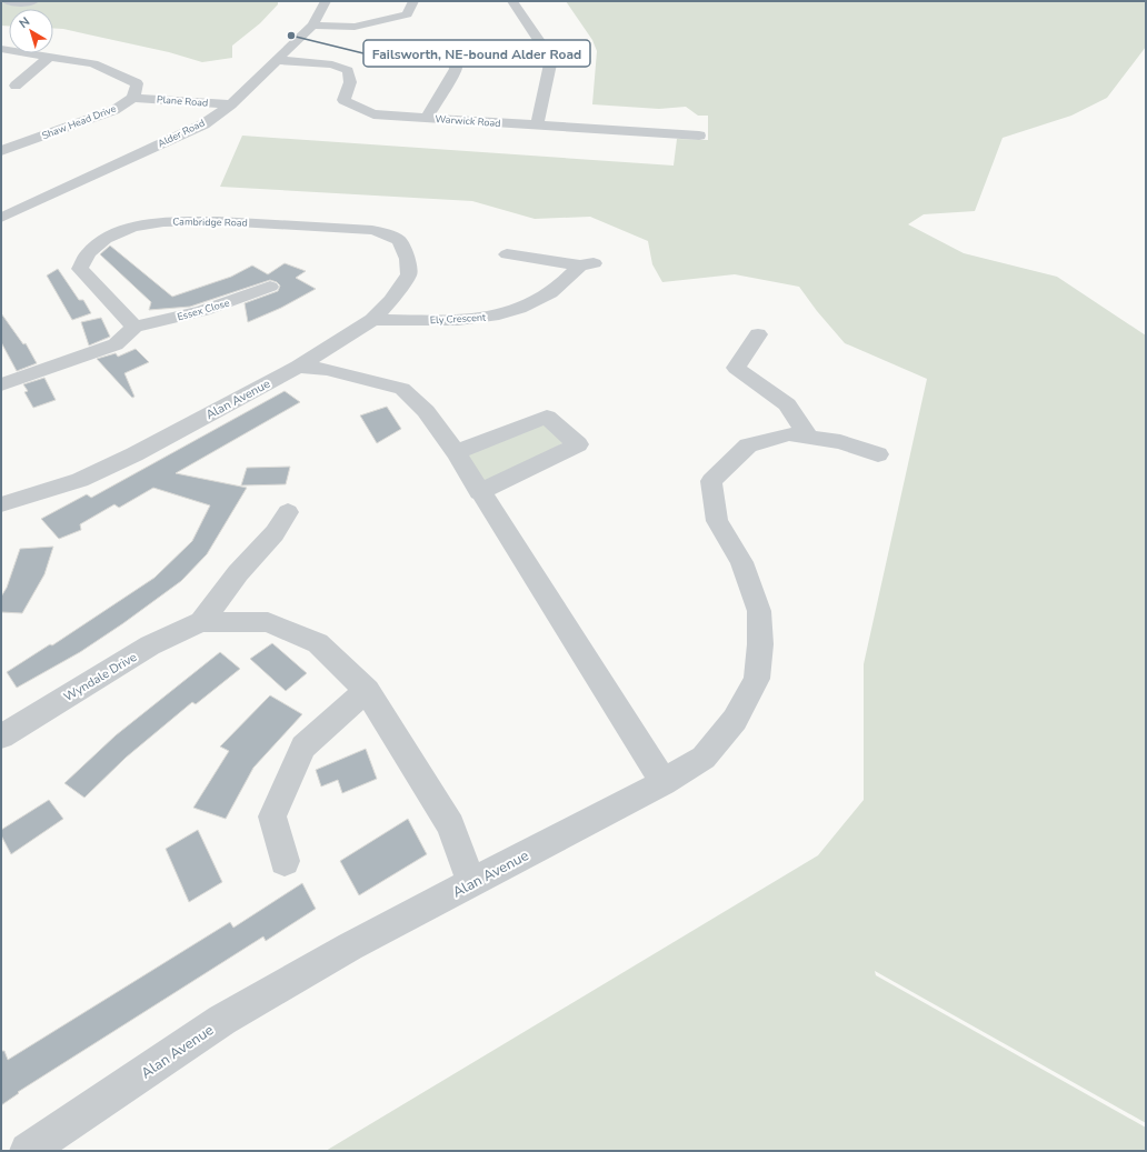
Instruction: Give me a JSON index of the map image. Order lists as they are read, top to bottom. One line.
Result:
{"streets":{"street":["Plane Road","Warwick Road","Shaw Head Drive","Alder Road","Cambridge Road","Essex Close","Ely Crescent","Alan Avenue","Wyndale Drive"]},"crossings":[["Plane Road","Shaw Head Drive"],["Plane Road","Alder Road"],["Warwick Road","Alder Road"],["Cambridge Road","Essex Close"],["Cambridge Road","Ely Crescent"],["Cambridge Road","Alan Avenue"],["Alan Avenue","Wyndale Drive"]],"places":["Failsworth, NE-bound Alder Road"],"north":"top left"}
